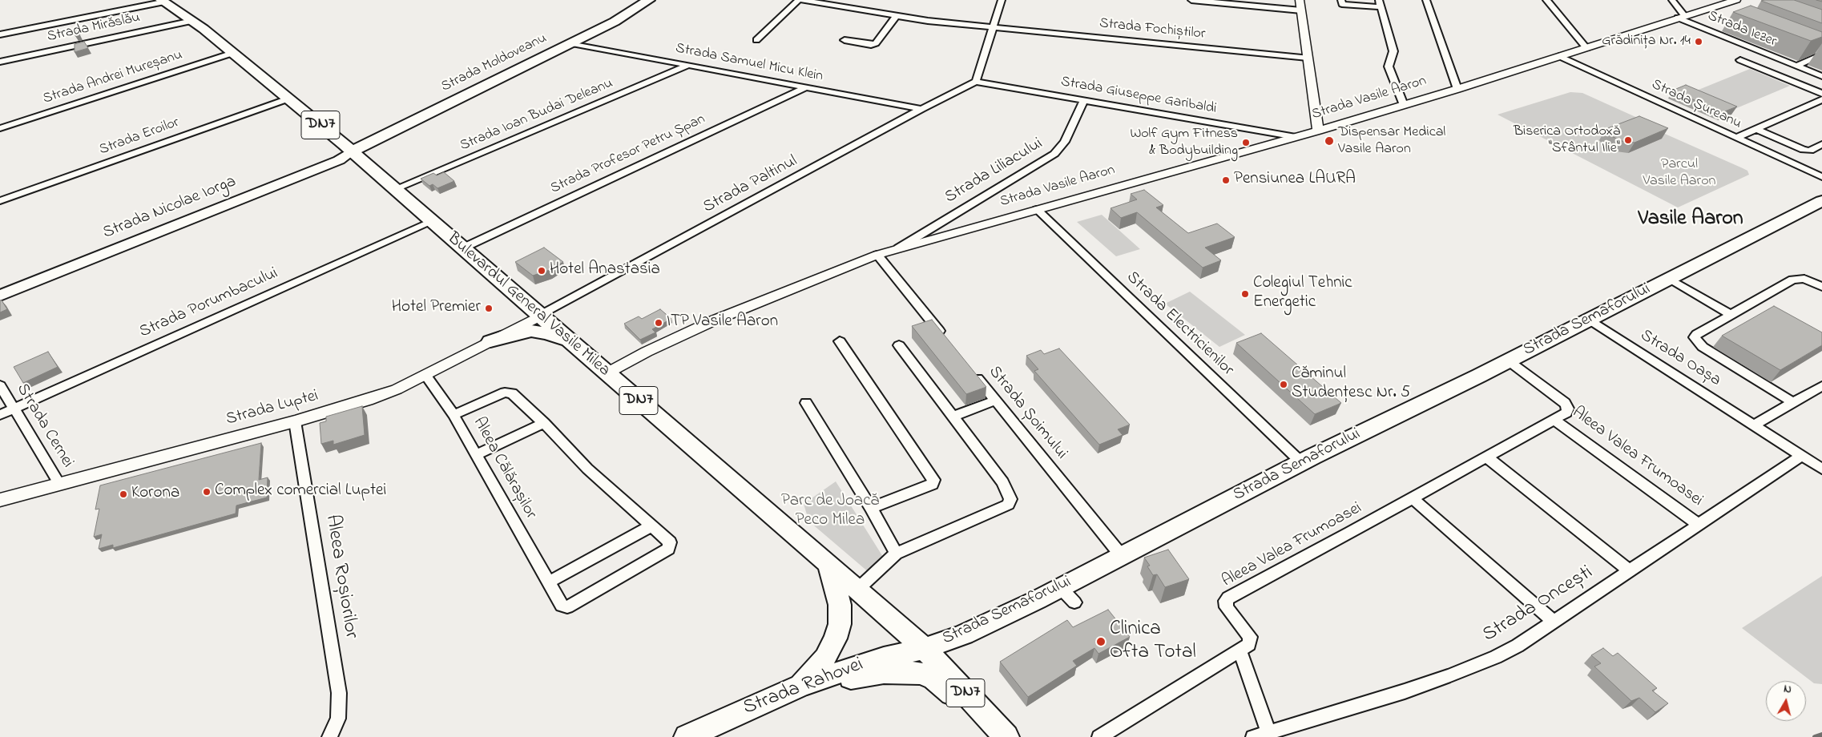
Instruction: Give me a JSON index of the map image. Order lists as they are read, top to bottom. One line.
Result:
{"streets":{"main road":["Strada Moldoveanu","DN7","Strada Nicolae Iorga","Bulevardul General Vasile Milea","Strada Semaforului","Strada Rahovei"],"street":["Strada Mirăslău","Strada Fochiștilor","Strada Iezer","Strada Samuel Micu Klein","Strada Andrei Mureșanu","Strada Giuseppe Garibaldi","Strada Vasile Aaron","Strada Șureanu","Strada Ioan Budai Deleanu","Strada Eroilor","Strada Profesor Petru Șpan","Strada Liliacului","Strada Paltinul","Strada Porumbacului","Strada Electricienilor","Strada Oașa","Strada Luptei","Strada Șoimului","Strada Cernei","Aleea Valea Frumoasei","Aleea Călărașilor","Aleea Roșiorilor","Strada Oncești"]},"crossings":[["Strada Mirăslău","Bulevardul General Vasile Milea"],["Strada Iezer","Strada Vasile Aaron"],["Strada Moldoveanu","Strada Samuel Micu Klein"],["Strada Moldoveanu","Strada Nicolae Iorga"],["Strada Moldoveanu","Bulevardul General Vasile Milea"],["Strada Samuel Micu Klein","Strada Ioan Budai Deleanu"],["Strada Samuel Micu Klein","Strada Profesor Petru Șpan"],["Strada Samuel Micu Klein","Strada Paltinul"],["Strada Andrei Mureșanu","Bulevardul General Vasile Milea"],["Strada Giuseppe Garibaldi","Strada Vasile Aaron"],["Strada Giuseppe Garibaldi","Strada Liliacului"],["Strada Giuseppe Garibaldi","Strada Paltinul"],["Strada Vasile Aaron","Strada Șureanu"],["Strada Vasile Aaron","Strada Liliacului"],["Strada Vasile Aaron","Bulevardul General Vasile Milea"],["Strada Vasile Aaron","Strada Electricienilor"],["Strada Ioan Budai Deleanu","Bulevardul General Vasile Milea"],["Strada Eroilor","Bulevardul General Vasile Milea"],["Strada Profesor Petru Șpan","Bulevardul General Vasile Milea"],["Strada Paltinul","Bulevardul General Vasile Milea"],["Strada Paltinul","Strada Luptei"],["Strada Nicolae Iorga","Bulevardul General Vasile Milea"],["Strada Porumbacului","Bulevardul General Vasile Milea"],["Strada Porumbacului","Strada Cernei"],["Bulevardul General Vasile Milea","Strada Semaforului"],["Bulevardul General Vasile Milea","Strada Luptei"],["Bulevardul General Vasile Milea","Strada Rahovei"],["Strada Semaforului","Strada Electricienilor"],["Strada Semaforului","Strada Oașa"],["Strada Semaforului","Strada Șoimului"],["Strada Semaforului","Aleea Valea Frumoasei"],["Strada Semaforului","Strada Rahovei"],["Strada Oașa","Strada Oncești"],["Strada Luptei","Strada Cernei"],["Strada Luptei","Aleea Călărașilor"],["Strada Luptei","Aleea Roșiorilor"],["Aleea Valea Frumoasei","Strada Oncești"]],"districts":["Vasile Aaron"],"parks":["Parcul Vasile Aaron","Parc de Joacă Peco Milea"],"places":["Grădinița Nr. 14","Biserica Ortodoxă \"Sfântul Ilie\"","Dispensar Medical Vasile Aaron","Wolf Gym Fitness & Bodybuilding","Pensiunea LAURA","Hotel Anastasia","Colegiul Tehnic Energetic","Hotel Premier","ITP Vasile Aaron","Căminul Studențesc Nr. 5","Complex comercial Luptei","Korona","Clinica Ofta Total"],"north":"top"}
